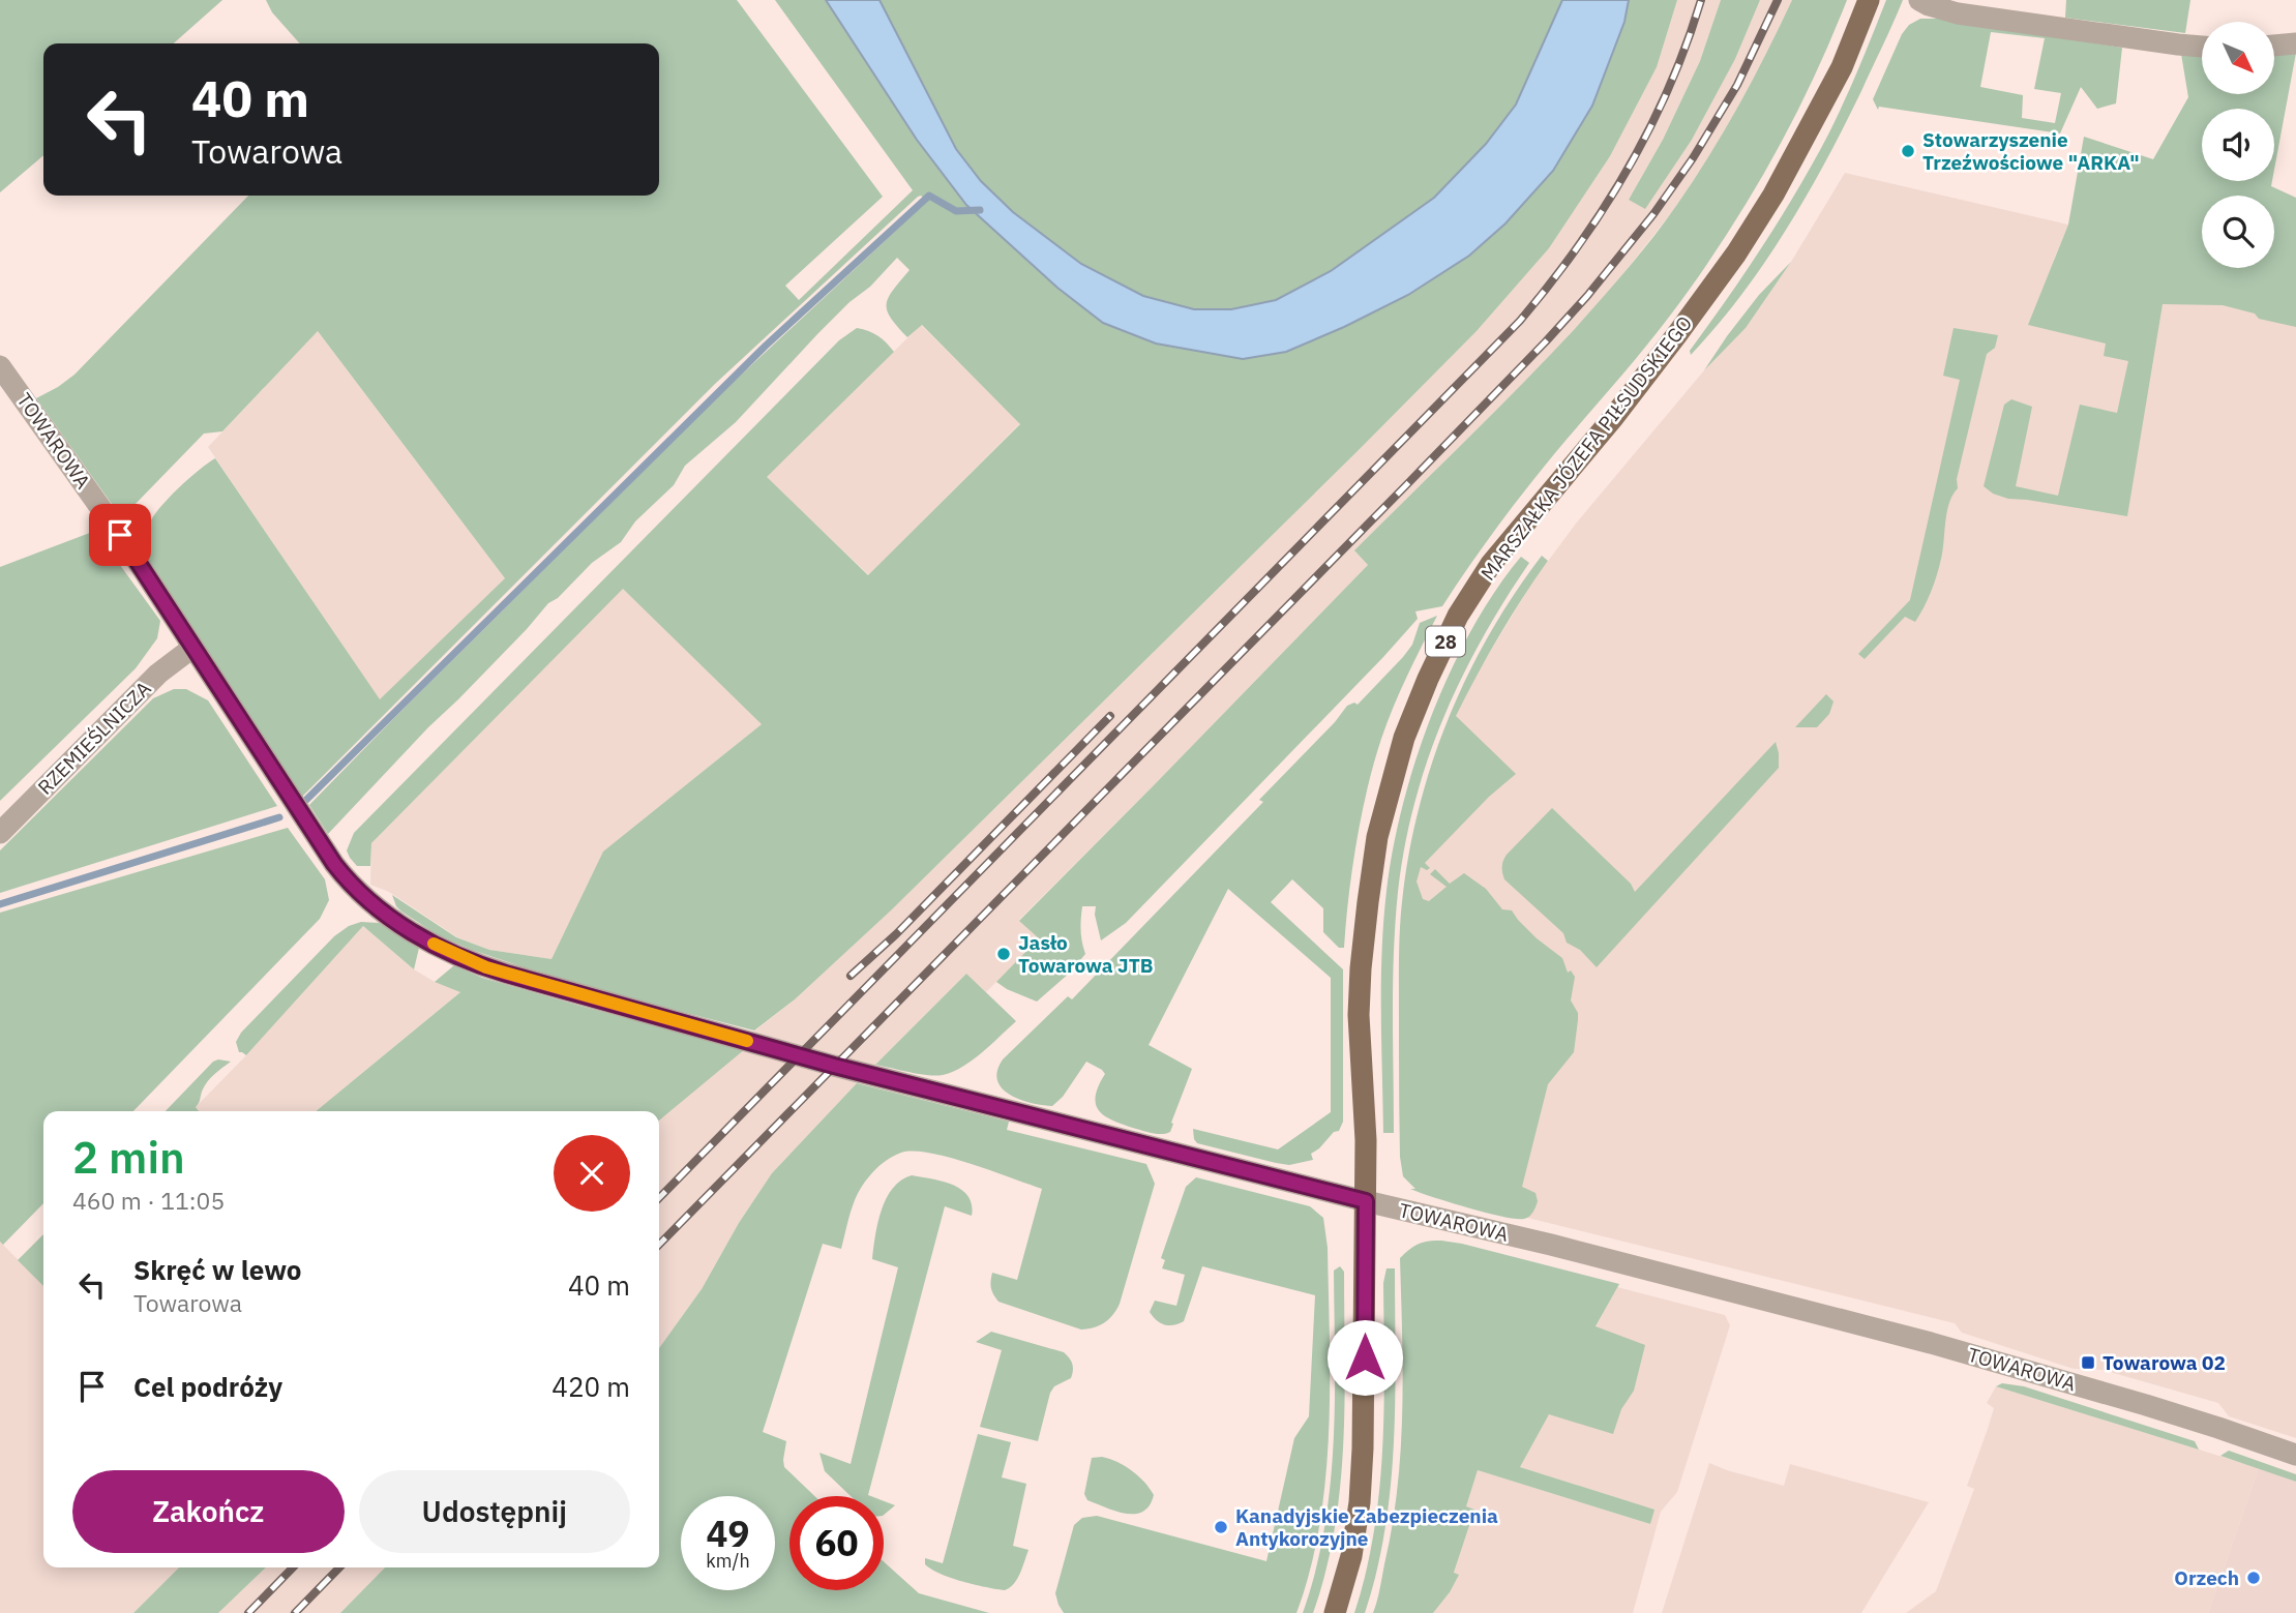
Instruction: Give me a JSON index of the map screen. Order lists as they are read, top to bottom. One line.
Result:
{"streets":{"main road":["MARSZAŁKA JÓZEFA PIŁSUDSKIEGO","28"],"street":["TOWAROWA","RZEMIEŚLNICZA"]},"crossings":[["TOWAROWA","MARSZAŁKA JÓZEFA PIŁSUDSKIEGO"],["TOWAROWA","RZEMIEŚLNICZA"]],"places":{"other":["Stowarzyszenie Trzeźwościowe \"ARKA\"","Jasło Towarowa JTB","Kanadyjskie Zabezpieczenia Antykorozyjne","Orzech"],"transit":["Towarowa 02"]},"north":"bottom right","page":{"turn":["40 m","Towarowa"],"heading":["2 min","460 m · 11:05"],"list":[{"name":"Skręć w lewo","note":"Towarowa","value":"40 m"},{"name":"Cel podróży","value":"420 m"}],"buttons":["Zakończ","Udostępnij"],"speed":"49 km/h","limit":"60"}}
